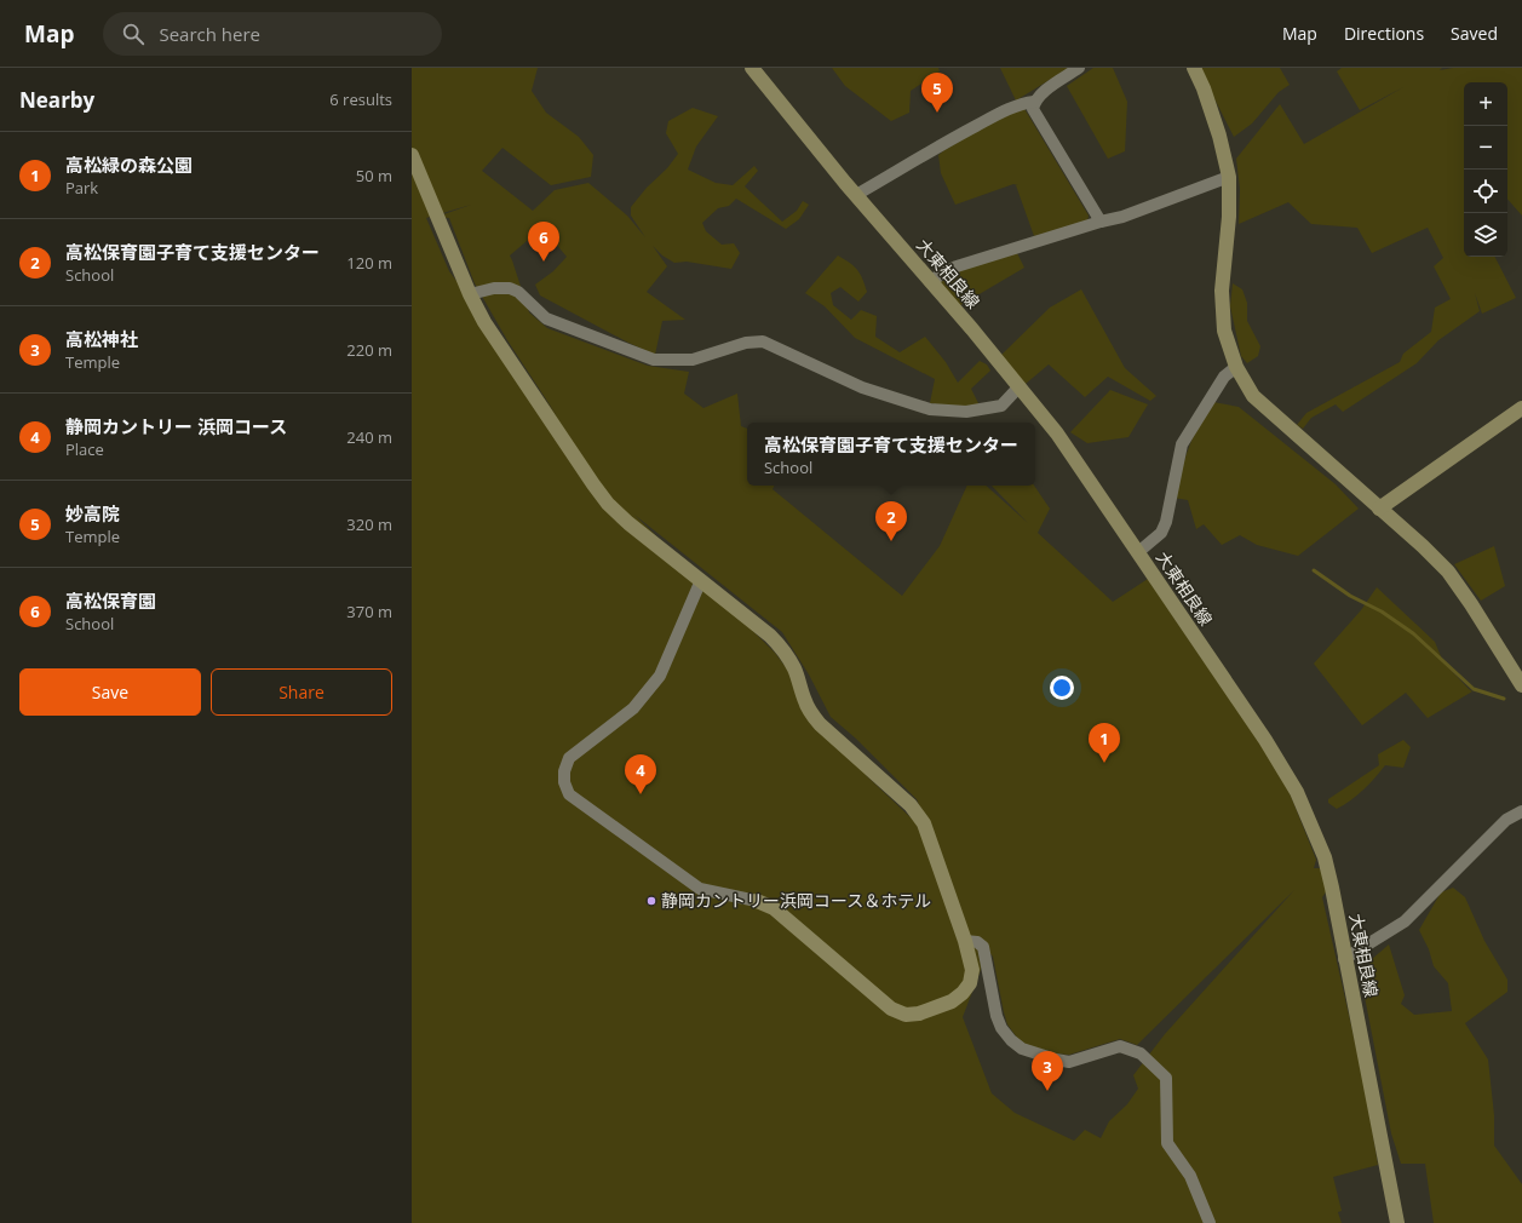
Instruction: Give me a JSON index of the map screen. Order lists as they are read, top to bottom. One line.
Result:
{"streets":{"street":["大東相良線"]},"places":["静岡カントリー浜岡コース＆ホテル"],"page":{"header":"Map","search":"Search here","nav":["Map","Directions","Saved"],"heading":["Nearby","6 results"],"pins":["5","6","2","1","4","3"],"map_buttons":["+","−"],"list":[{"mark":"1","name":"高松緑の森公園","note":"Park","value":"50 m"},{"mark":"2","name":"高松保育園子育て支援センター","note":"School","value":"120 m"},{"mark":"3","name":"高松神社","note":"Temple","value":"220 m"},{"mark":"4","name":"静岡カントリー 浜岡コース","note":"Place","value":"240 m"},{"mark":"5","name":"妙高院","note":"Temple","value":"320 m"},{"mark":"6","name":"高松保育園","note":"School","value":"370 m"}],"popup":["高松保育園子育て支援センター","School"],"buttons":["Save","Share"]}}
